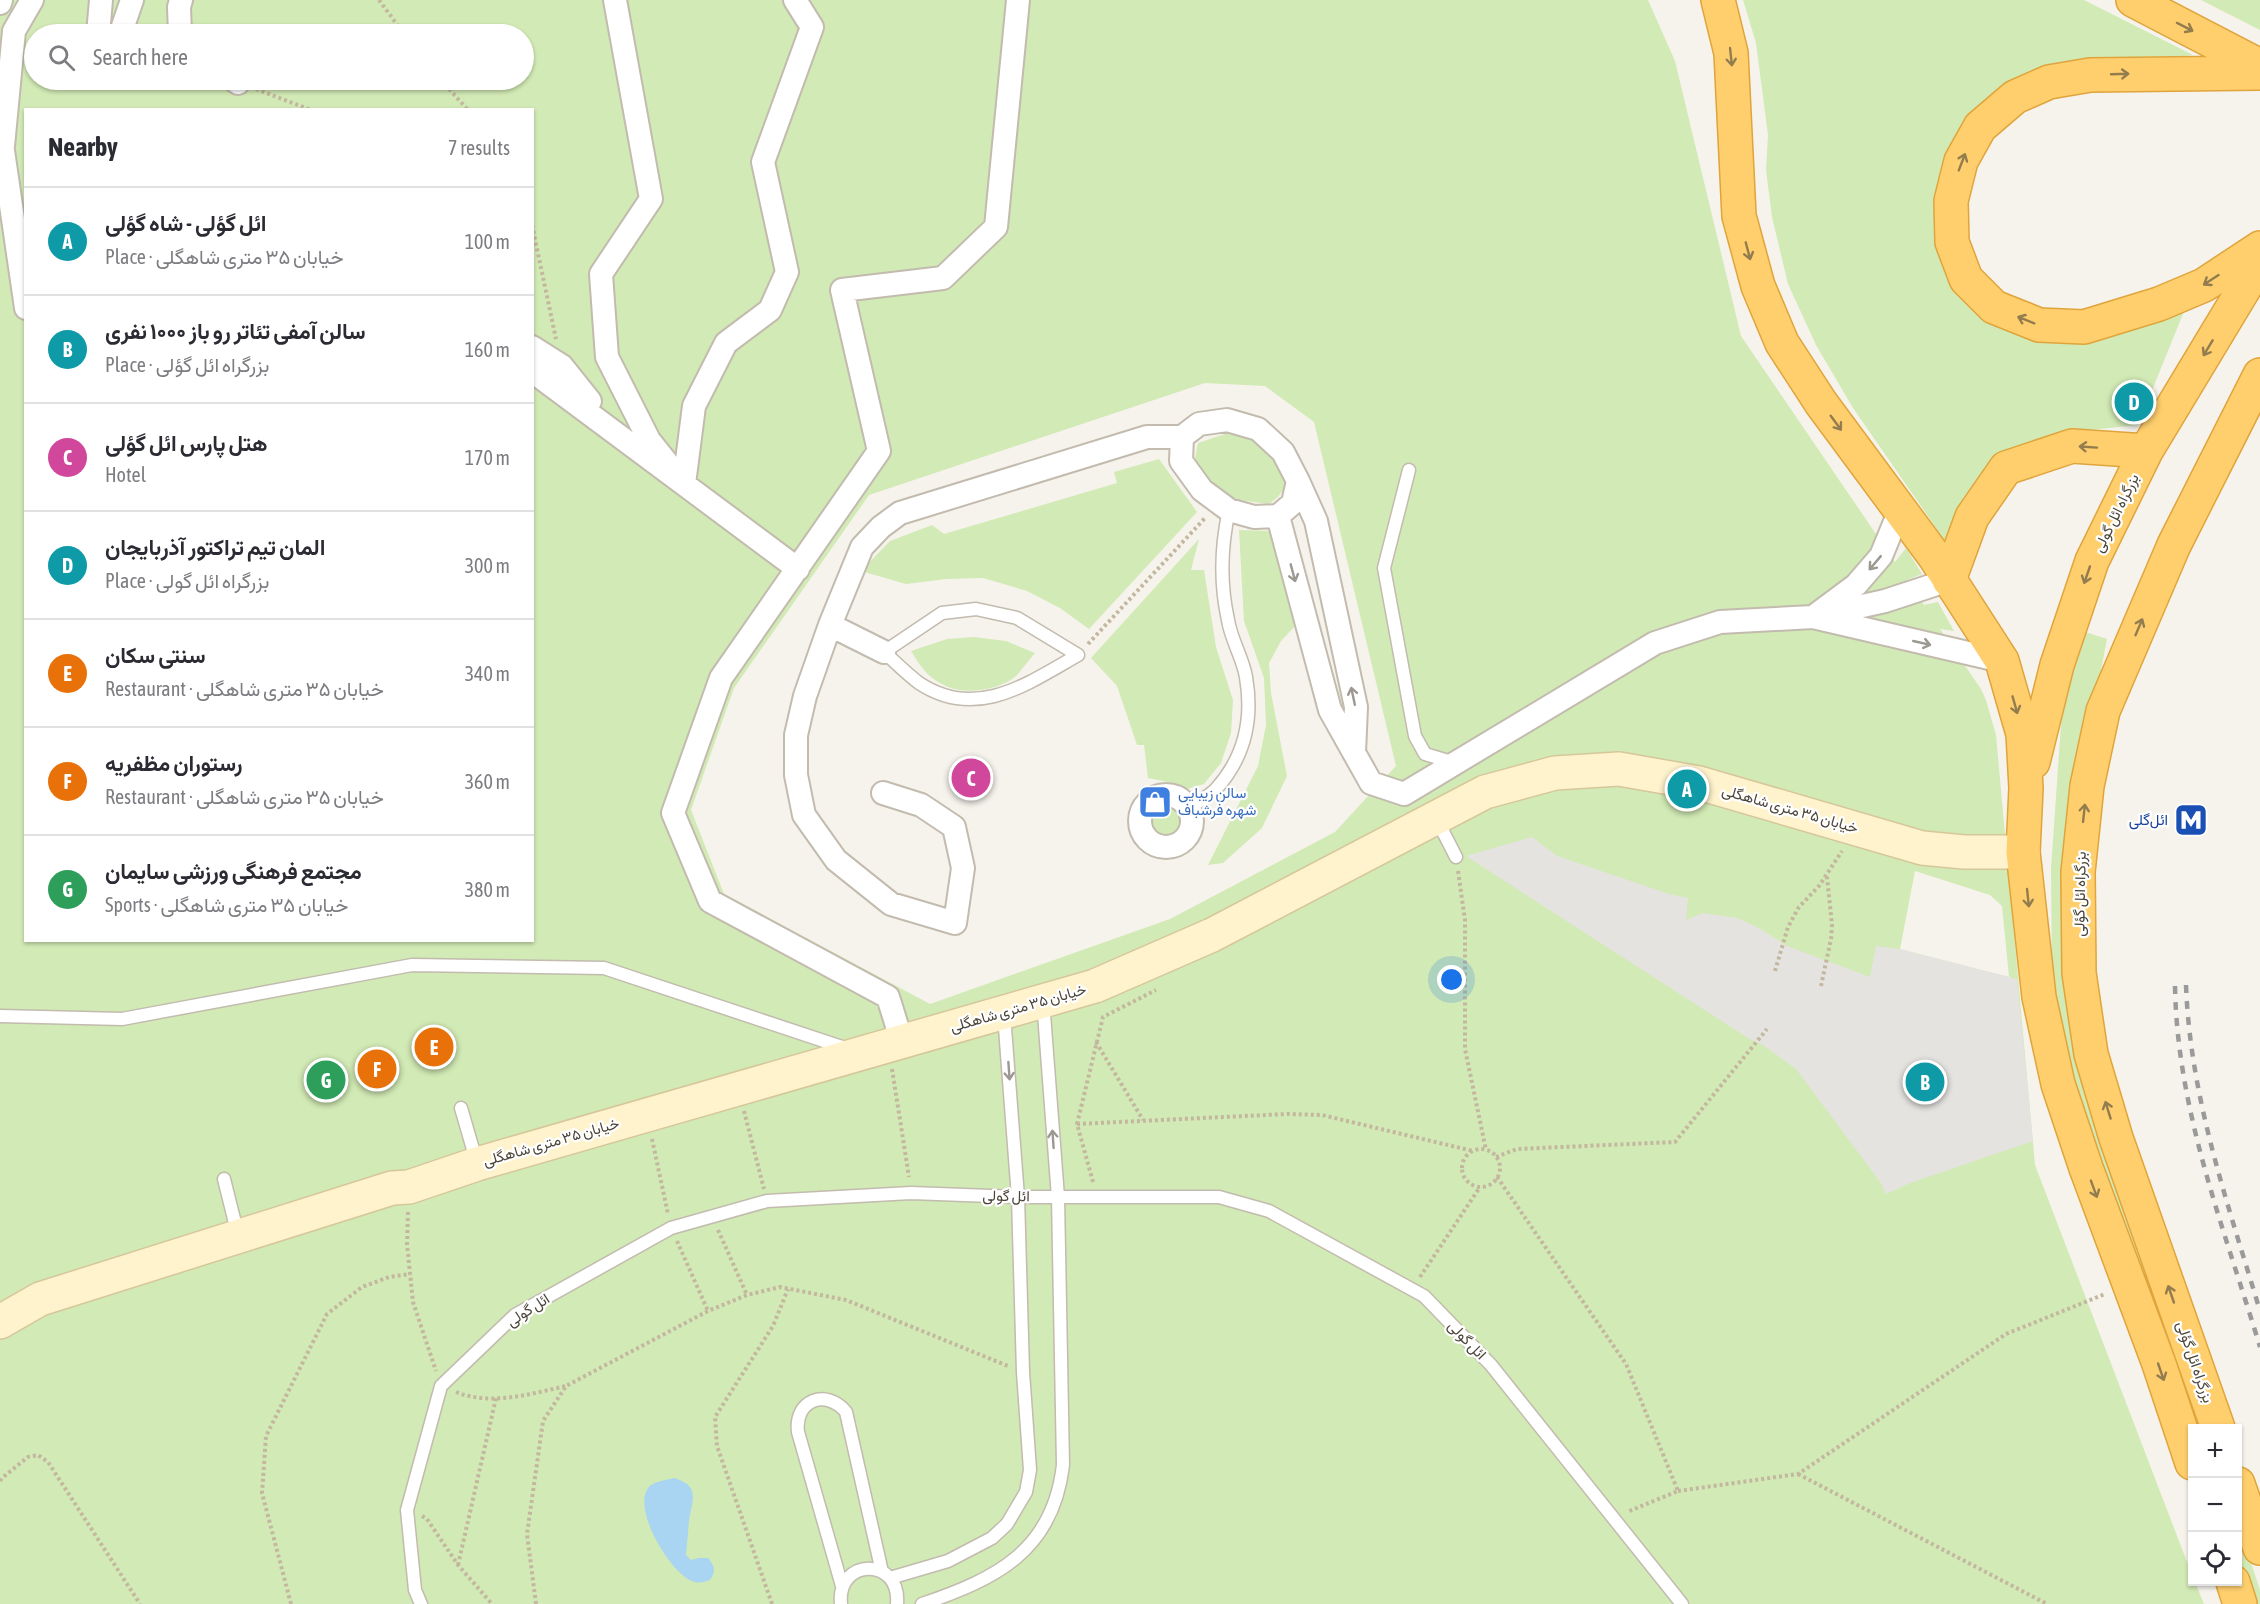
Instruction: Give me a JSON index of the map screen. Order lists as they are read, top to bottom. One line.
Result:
{"streets":{"highway":["بزرگراه ائل گولی","بزرگراه ائل گؤلی"],"street":["خیابان ۳۵ متری شاهگلی"],"lane":["ائل گولی"]},"one_way":["بزرگراه ائل گولی"],"places":{"shop":["سالن زیبایی شهره فرشباف"],"metro station":["ائل‌گلی"]},"page":{"search":"Search here","heading":["Nearby","7 results"],"list":[{"mark":"A","name":"ائل گؤلی - شاه گؤلی","note":"Place · خیابان ۳۵ متری شاهگلی","value":"100 m"},{"mark":"B","name":"سالن آمفی تئاتر رو باز ۱۰۰۰ نفری","note":"Place · بزرگراه ائل گؤلی","value":"160 m"},{"mark":"C","name":"هتل پارس ائل گؤلی","note":"Hotel","value":"170 m"},{"mark":"D","name":"المان تیم تراکتور آذربایجان","note":"Place · بزرگراه ائل گولی","value":"300 m"},{"mark":"E","name":"سنتی سکان","note":"Restaurant · خیابان ۳۵ متری شاهگلی","value":"340 m"},{"mark":"F","name":"رستوران مظفریه","note":"Restaurant · خیابان ۳۵ متری شاهگلی","value":"360 m"},{"mark":"G","name":"مجتمع فرهنگی ورزشی سایمان","note":"Sports · خیابان ۳۵ متری شاهگلی","value":"380 m"}],"pins":["D","C","A","E","F","G","B"],"map_buttons":["+","−"]}}
